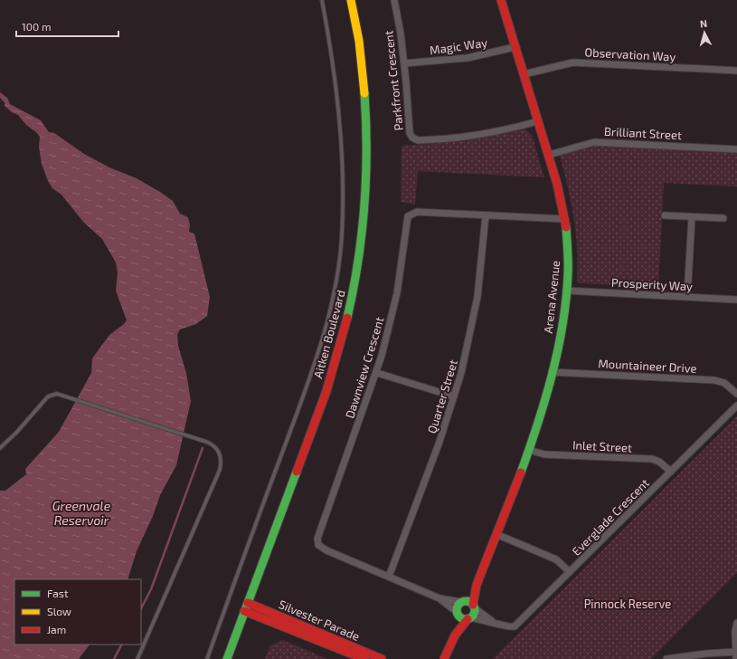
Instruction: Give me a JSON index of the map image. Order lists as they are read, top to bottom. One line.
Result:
{"streets":{"street":["Magic Way","Observation Way","Parkfront Crescent","Brilliant Street","Prosperity Way","Arena Avenue","Aitken Boulevard","Mountaineer Drive","Dawnview Crescent","Quarter Street","Inlet Street","Everglade Crescent","Silvester Parade"]},"crossings":[["Magic Way","Parkfront Crescent"],["Magic Way","Arena Avenue"],["Observation Way","Arena Avenue"],["Parkfront Crescent","Arena Avenue"],["Brilliant Street","Arena Avenue"],["Prosperity Way","Arena Avenue"],["Arena Avenue","Mountaineer Drive"],["Arena Avenue","Dawnview Crescent"],["Arena Avenue","Inlet Street"],["Arena Avenue","Everglade Crescent"],["Aitken Boulevard","Silvester Parade"],["Dawnview Crescent","Quarter Street"],["Dawnview Crescent","Everglade Crescent"],["Inlet Street","Everglade Crescent"]],"water":["Greenvale Reservoir"],"parks":["Pinnock Reserve"],"legend":["Fast","Slow","Jam"],"scale_bar":"100 m","north":"top"}
